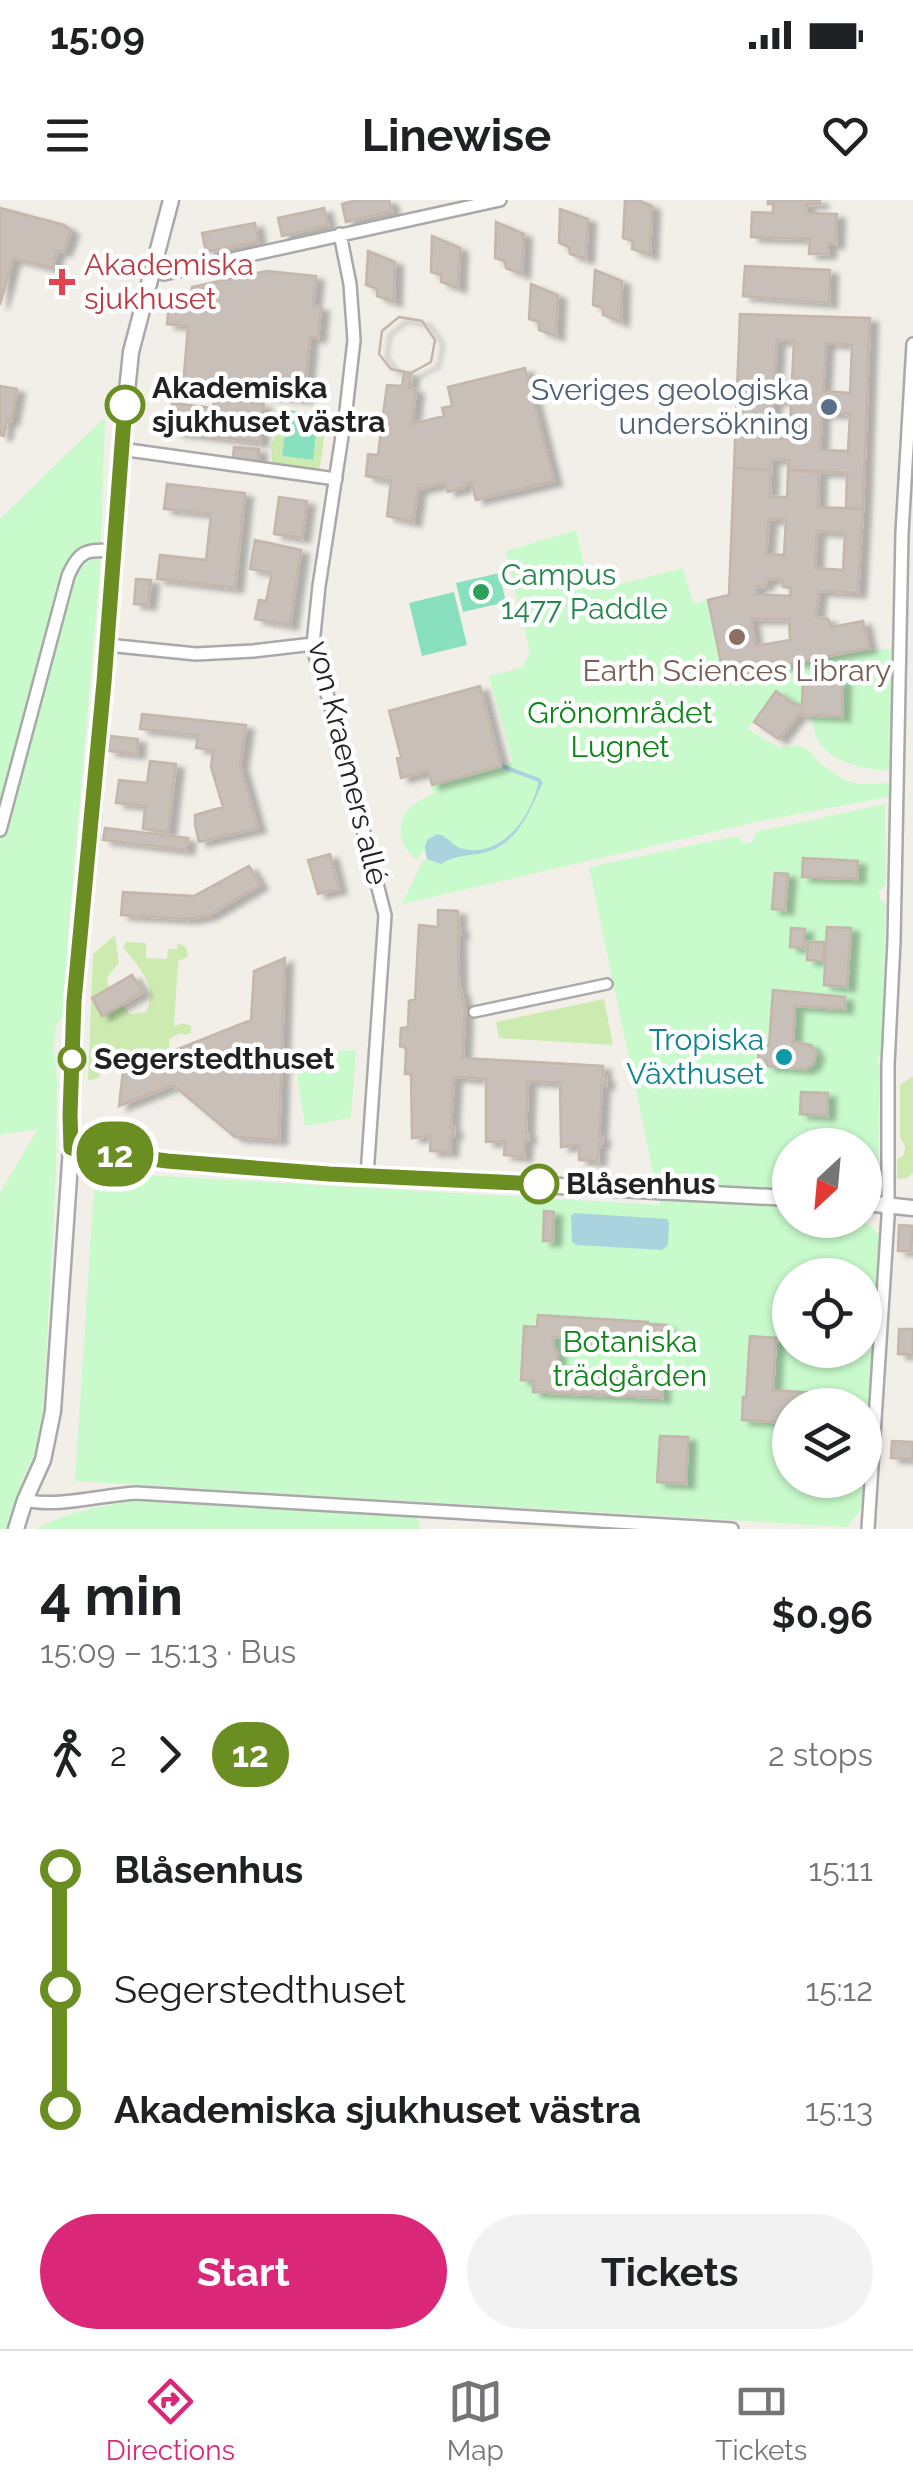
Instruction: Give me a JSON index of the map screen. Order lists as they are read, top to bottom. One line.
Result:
{"streets":{"street":["von Kraemers allé"]},"parks":["Grönområdet Lugnet","Botaniska trädgården"],"places":{"health":["Akademiska sjukhuset"],"other":["Akademiska sjukhuset västra","Sveriges geologiska undersökning","Campus 1477 Paddle","Earth Sciences Library","Tropiska Växthuset","Segerstedthuset","Blåsenhus"]},"lines":["bus line 12"],"north":"bottom left","page":{"status":"15:09","header":"Linewise","on_map":"12","heading":["4 min","15:09 – 15:13 · Bus","$0.96"],"legs":["2","12","2 stops"],"list":[{"name":"Blåsenhus","value":"15:11"},{"name":"Segerstedthuset","value":"15:12"},{"name":"Akademiska sjukhuset västra","value":"15:13"}],"buttons":["Start","Tickets"],"tabs":["Directions","Map","Tickets"]}}
